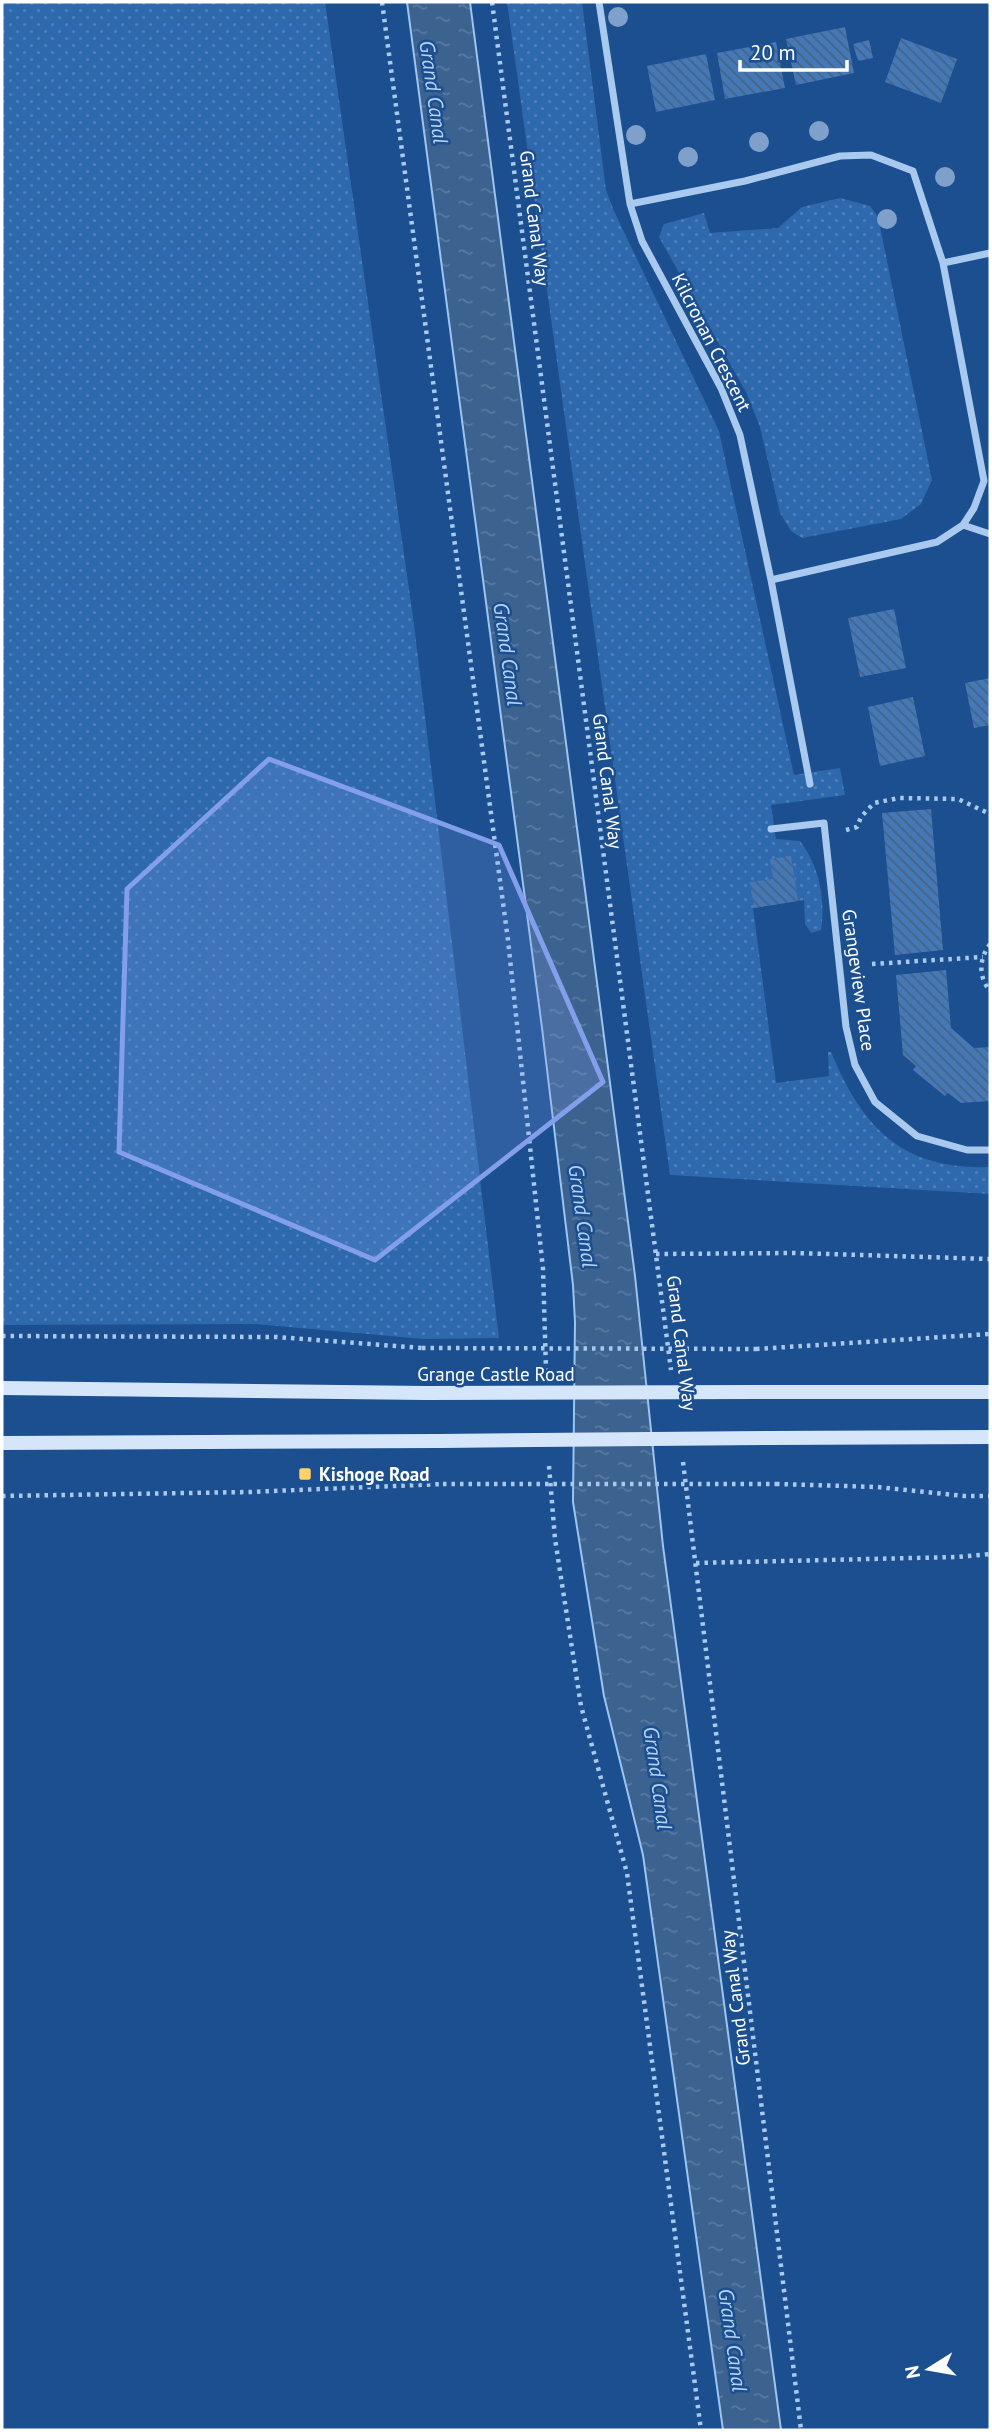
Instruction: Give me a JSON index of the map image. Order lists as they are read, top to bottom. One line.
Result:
{"streets":{"main road":["Grange Castle Road"],"street":["Kilcronan Crescent","Grangeview Place"],"path":["Grand Canal Way"]},"water":["Grand Canal"],"places":{"transit":["Kishoge Road"]},"scale_bar":"20 m","north":"left"}
